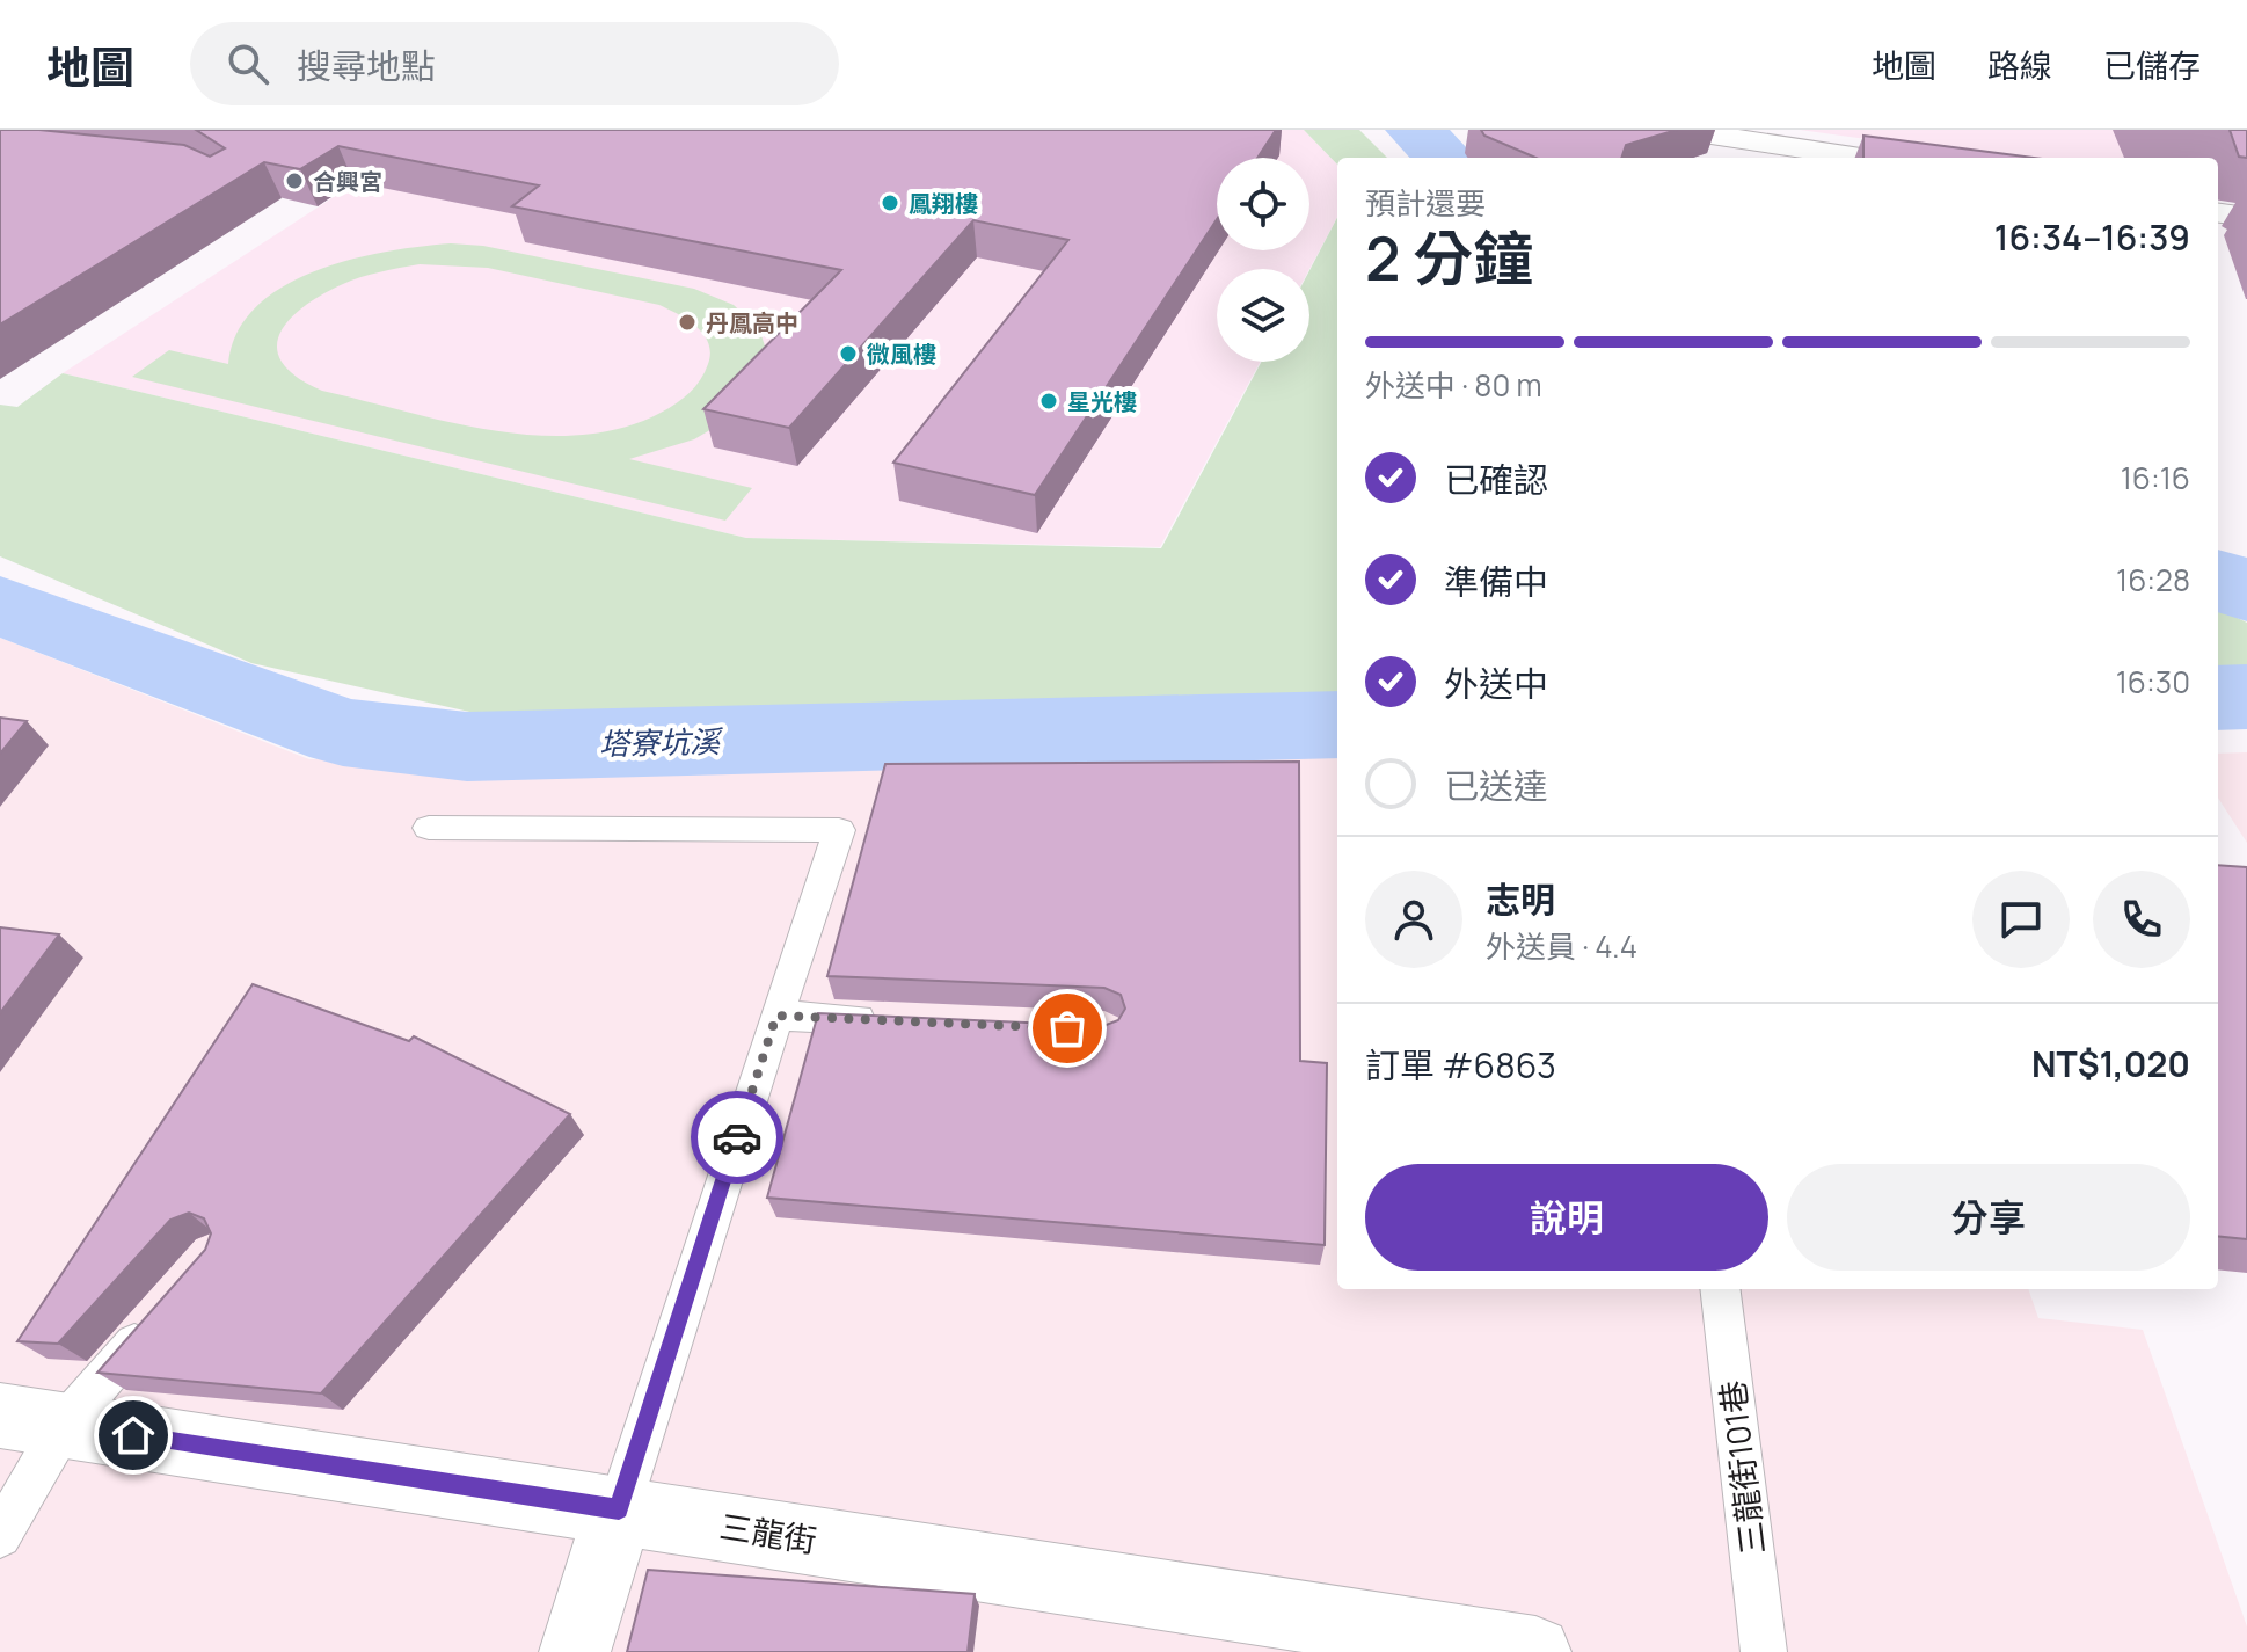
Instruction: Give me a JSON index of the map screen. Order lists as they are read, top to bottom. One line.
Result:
{"streets":{"street":["三龍街"],"lane":["三龍街101巷"]},"water":["塔寮坑溪"],"places":["合興宮","鳳翔樓","丹鳳高中","微風樓","星光樓"],"page":{"header":"地圖","search":"搜尋地點","nav":["地圖","路線","已儲存"],"heading":["2 分鐘","預計還要","16:34–16:39"],"panel":["志明","外送員 · 4.4","訂單 #6863","NT$1,020"],"bar":"外送中 · 80 m","list":[["已確認","16:16"],["準備中","16:28"],["外送中","16:30"],"已送達"],"buttons":["說明","分享"]}}
